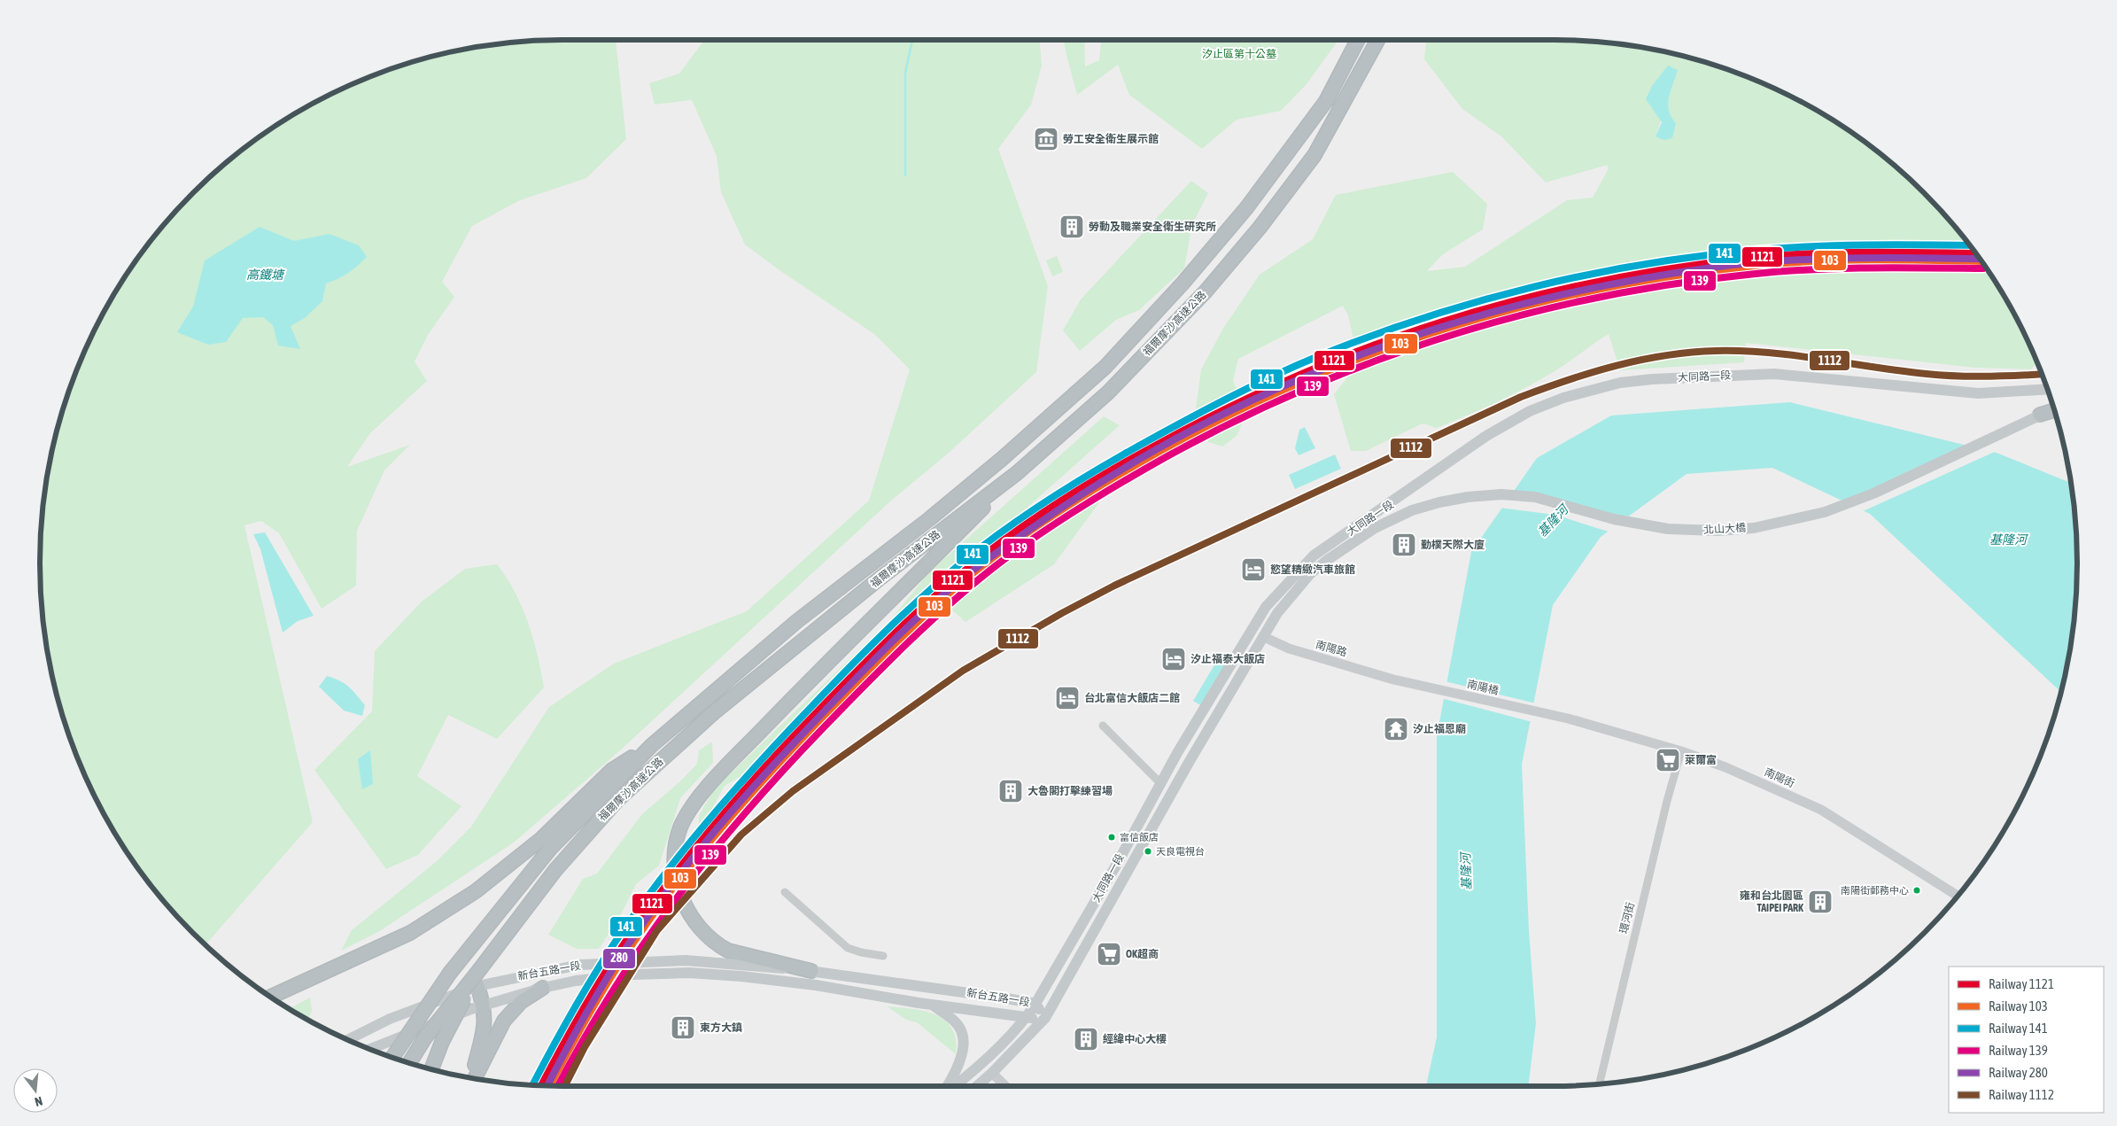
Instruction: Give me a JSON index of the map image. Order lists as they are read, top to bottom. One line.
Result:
{"streets":{"highway":["福爾摩沙高速公路"],"main road":["大同路一段","北山大橋","新台五路一段"],"street":["南陽路","南陽橋","南陽街","環河街"]},"crossings":[["福爾摩沙高速公路","新台五路一段"],["大同路一段","北山大橋"],["大同路一段","南陽路"],["大同路一段","新台五路一段"],["南陽路","南陽橋"],["南陽橋","南陽街"],["南陽街","環河街"]],"water":["高鐵塘","基隆河"],"parks":["汐止區第十公墓"],"places":{"museum":["勞工安全衛生展示館"],"building":["勞動及職業安全衛生研究所","勤樸天際大廈","大魯閣打擊練習場","雍和台北園區 TAIPEI PARK","東方大鎮","經緯中心大樓"],"hotel":["慾望精緻汽車旅館","汐止福泰大飯店","台北富信大飯店二館"],"temple":["汐止福恩廟"],"supermarket":["萊爾富","OK超商"],"other":["富信飯店","天良電視台","南陽街郵務中心"]},"lines":["rail line 141","rail line 1121","rail line 280","rail line 103","rail line 139","rail line 1112"],"legend":["Railway 1121","Railway 103","Railway 141","Railway 139","Railway 280","Railway 1112"],"north":"bottom"}
